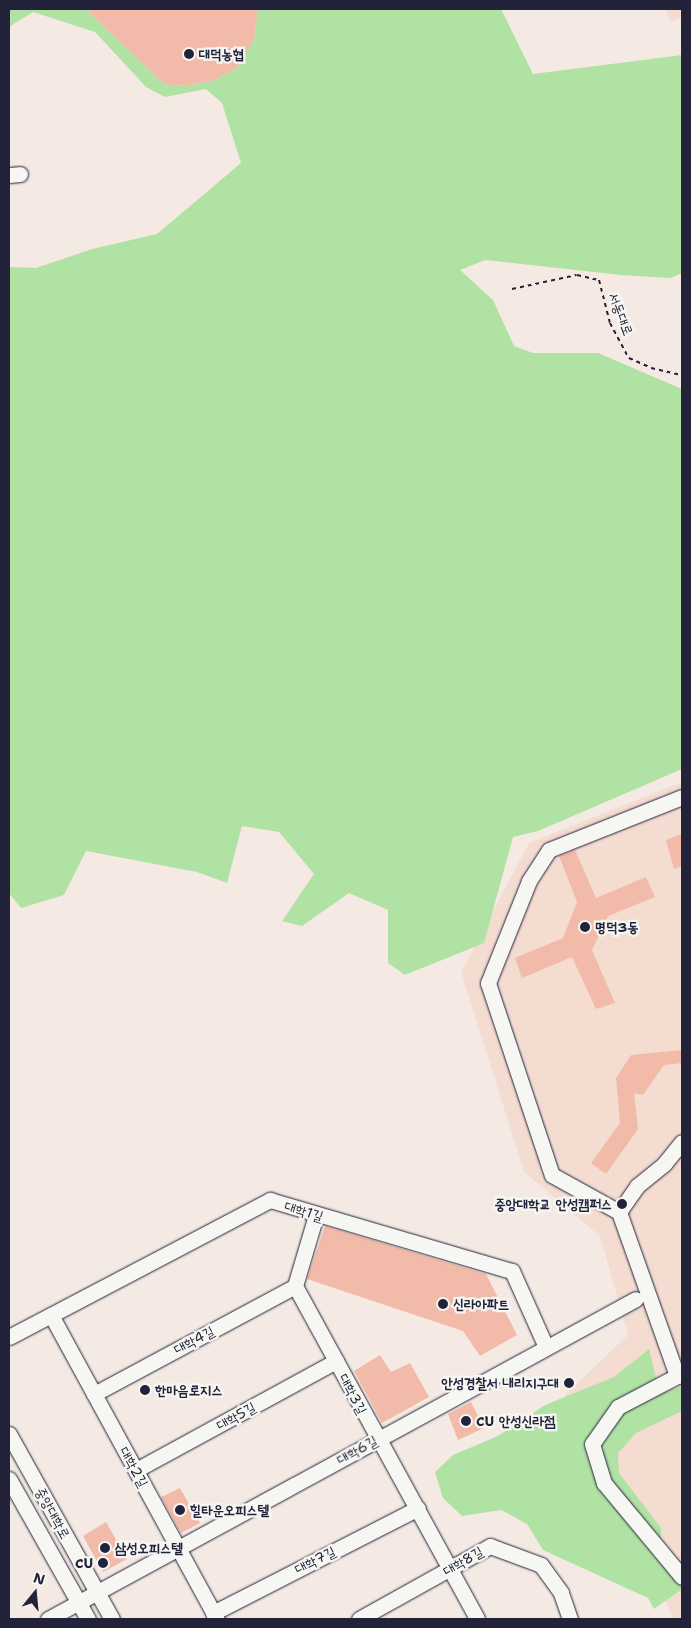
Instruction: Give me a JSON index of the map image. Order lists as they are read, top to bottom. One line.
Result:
{"streets":{"street":["대학1길","대학4길","대학3길","대학5길","대학6길","대학2길","중앙대학로","대학7길","대학8길"],"path":["서동대로"]},"crossings":[["대학1길","대학6길"],["대학1길","대학2길"],["대학4길","대학3길"],["대학4길","대학2길"],["대학3길","대학5길"],["대학3길","대학6길"],["대학3길","대학7길"],["대학3길","대학8길"],["대학5길","대학2길"],["대학6길","대학2길"],["대학6길","중앙대학로"],["대학2길","대학7길"]],"places":["대덕농협","명덕3동","중앙대학교 안성캠퍼스","신라아파트","안성경찰서 내리지구대","한마음로지스","CU 안성신라점","힐타운오피스텔","삼성오피스텔","CU"],"north":"top"}
